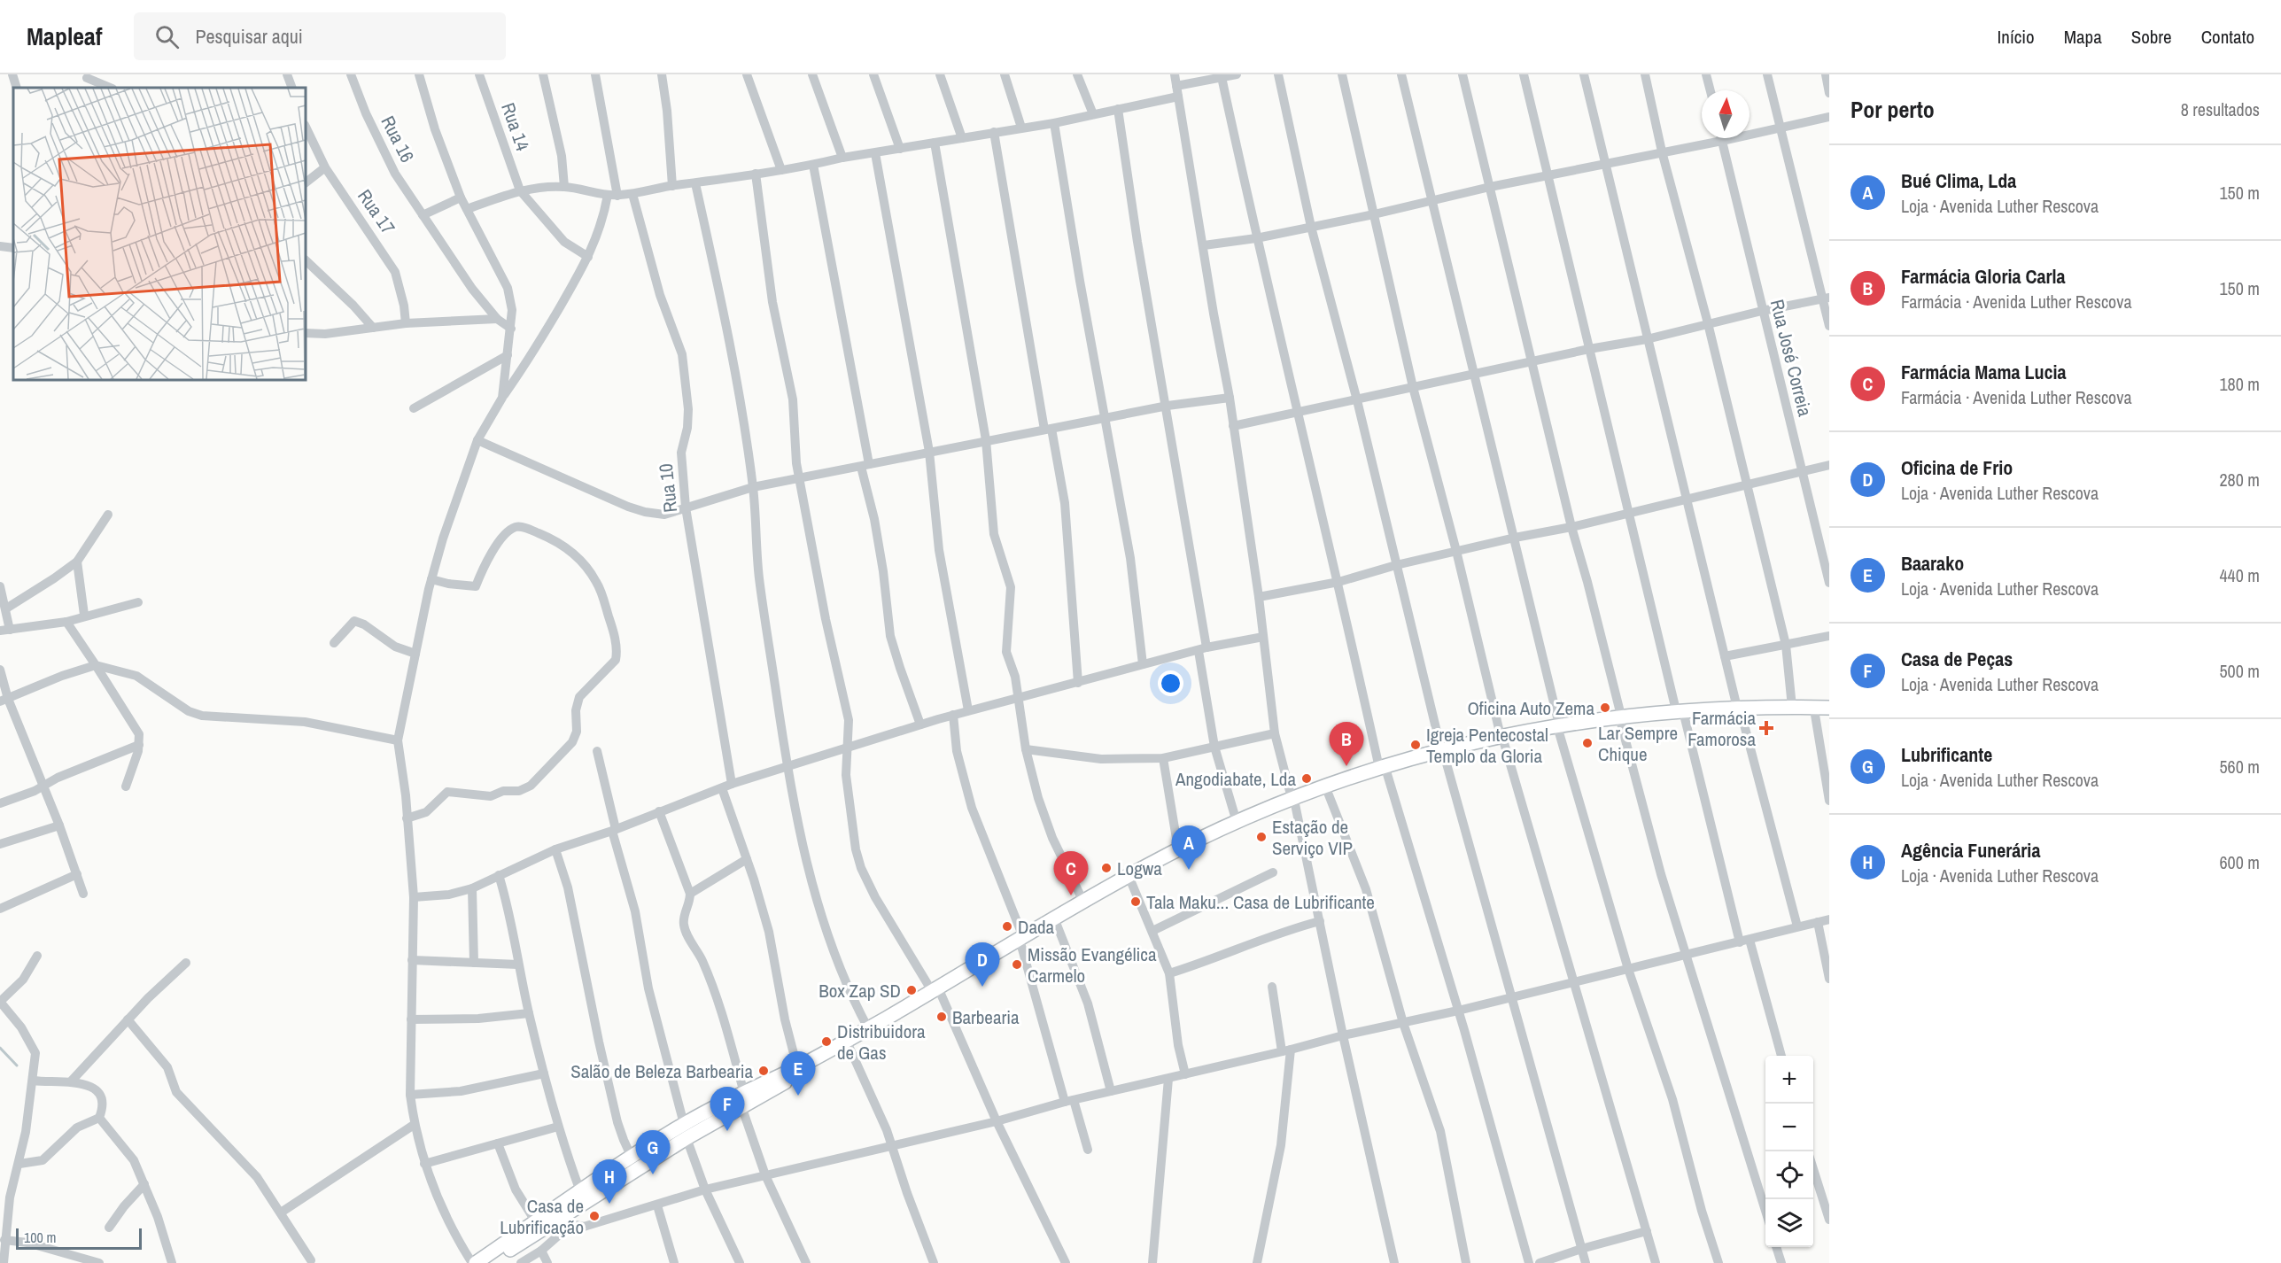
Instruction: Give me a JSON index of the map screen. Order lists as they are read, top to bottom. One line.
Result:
{"streets":{"street":["Rua 14","Rua 16","Rua 17","Rua José Correia","Rua 10"]},"places":{"other":["Oficina Auto Zema","Lar Sempre Chique","Igreja Pentecostal Templo da Gloria","Angodiabate, Lda","Estação de Serviço VIP","Logwa","Tala Maku... Casa de Lubrificante","Dada","Missão Evangélica Carmelo","Box Zap SD","Barbearia","Distribuidora de Gas","Salão de Beleza Barbearia","Casa de Lubrificação"],"health":["Farmácia Famorosa"]},"scale_bar":"100 m","north":"top","page":{"header":"Mapleaf","search":"Pesquisar aqui","nav":["Início","Mapa","Sobre","Contato"],"heading":["Por perto","8 resultados"],"list":[{"mark":"A","name":"Bué Clima, Lda","note":"Loja · Avenida Luther Rescova","value":"150 m"},{"mark":"B","name":"Farmácia Gloria Carla","note":"Farmácia · Avenida Luther Rescova","value":"150 m"},{"mark":"C","name":"Farmácia Mama Lucia","note":"Farmácia · Avenida Luther Rescova","value":"180 m"},{"mark":"D","name":"Oficina de Frio","note":"Loja · Avenida Luther Rescova","value":"280 m"},{"mark":"E","name":"Baarako","note":"Loja · Avenida Luther Rescova","value":"440 m"},{"mark":"F","name":"Casa de Peças","note":"Loja · Avenida Luther Rescova","value":"500 m"},{"mark":"G","name":"Lubrificante","note":"Loja · Avenida Luther Rescova","value":"560 m"},{"mark":"H","name":"Agência Funerária","note":"Loja · Avenida Luther Rescova","value":"600 m"}],"pins":["B","A","C","D","E","F","G","H"],"map_buttons":["+","−"],"scale":"100 m"}}
